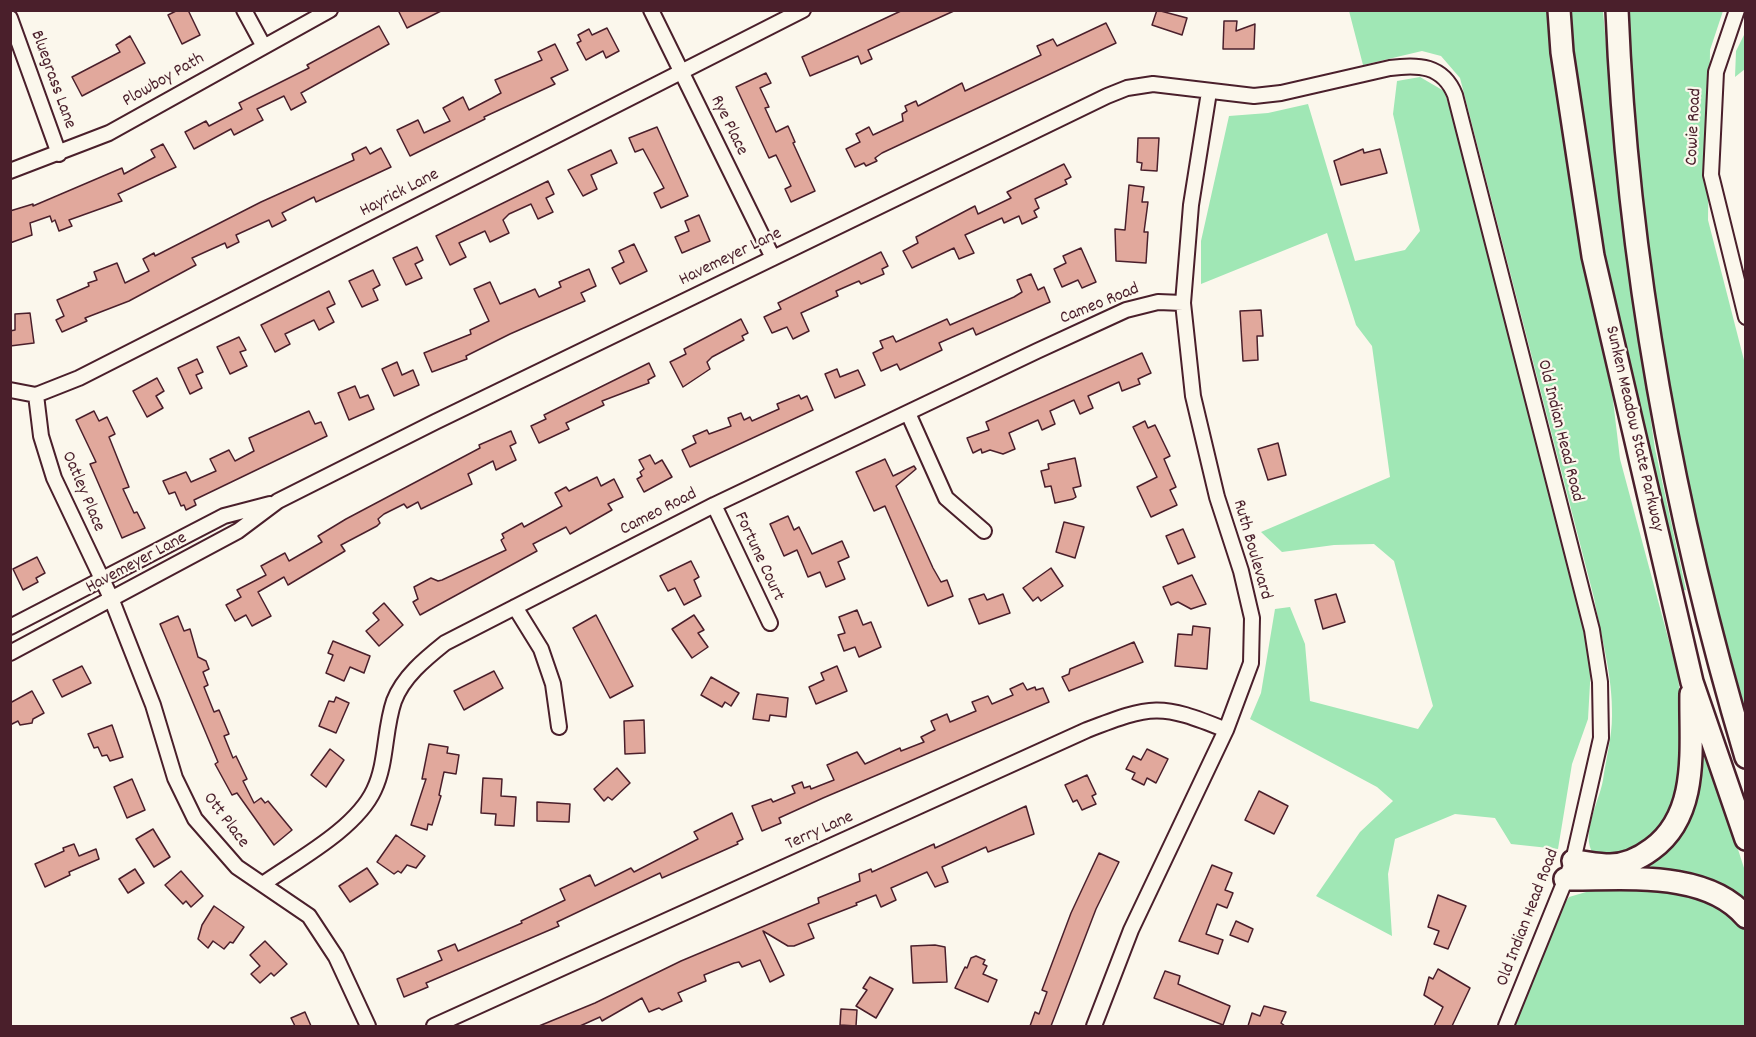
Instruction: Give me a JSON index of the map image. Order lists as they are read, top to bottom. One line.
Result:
{"streets":{"highway":["Sunken Meadow State Parkway"],"street":["Bluegrass Lane","Plowboy Path","Rye Place","Cowie Road","Hayrick Lane","Havemeyer Lane","Cameo Road","Old Indian Head Road","Oatley Place","Ruth Boulevard","Fortune Court","Ott Place","Terry Lane"]},"crossings":[["Bluegrass Lane","Plowboy Path"],["Rye Place","Hayrick Lane"],["Rye Place","Havemeyer Lane"],["Hayrick Lane","Oatley Place"],["Havemeyer Lane","Old Indian Head Road"],["Havemeyer Lane","Oatley Place"],["Havemeyer Lane","Ruth Boulevard"],["Havemeyer Lane","Ott Place"],["Cameo Road","Ruth Boulevard"],["Cameo Road","Fortune Court"],["Cameo Road","Ott Place"],["Old Indian Head Road","Ruth Boulevard"],["Oatley Place","Ott Place"],["Ruth Boulevard","Terry Lane"]]}
